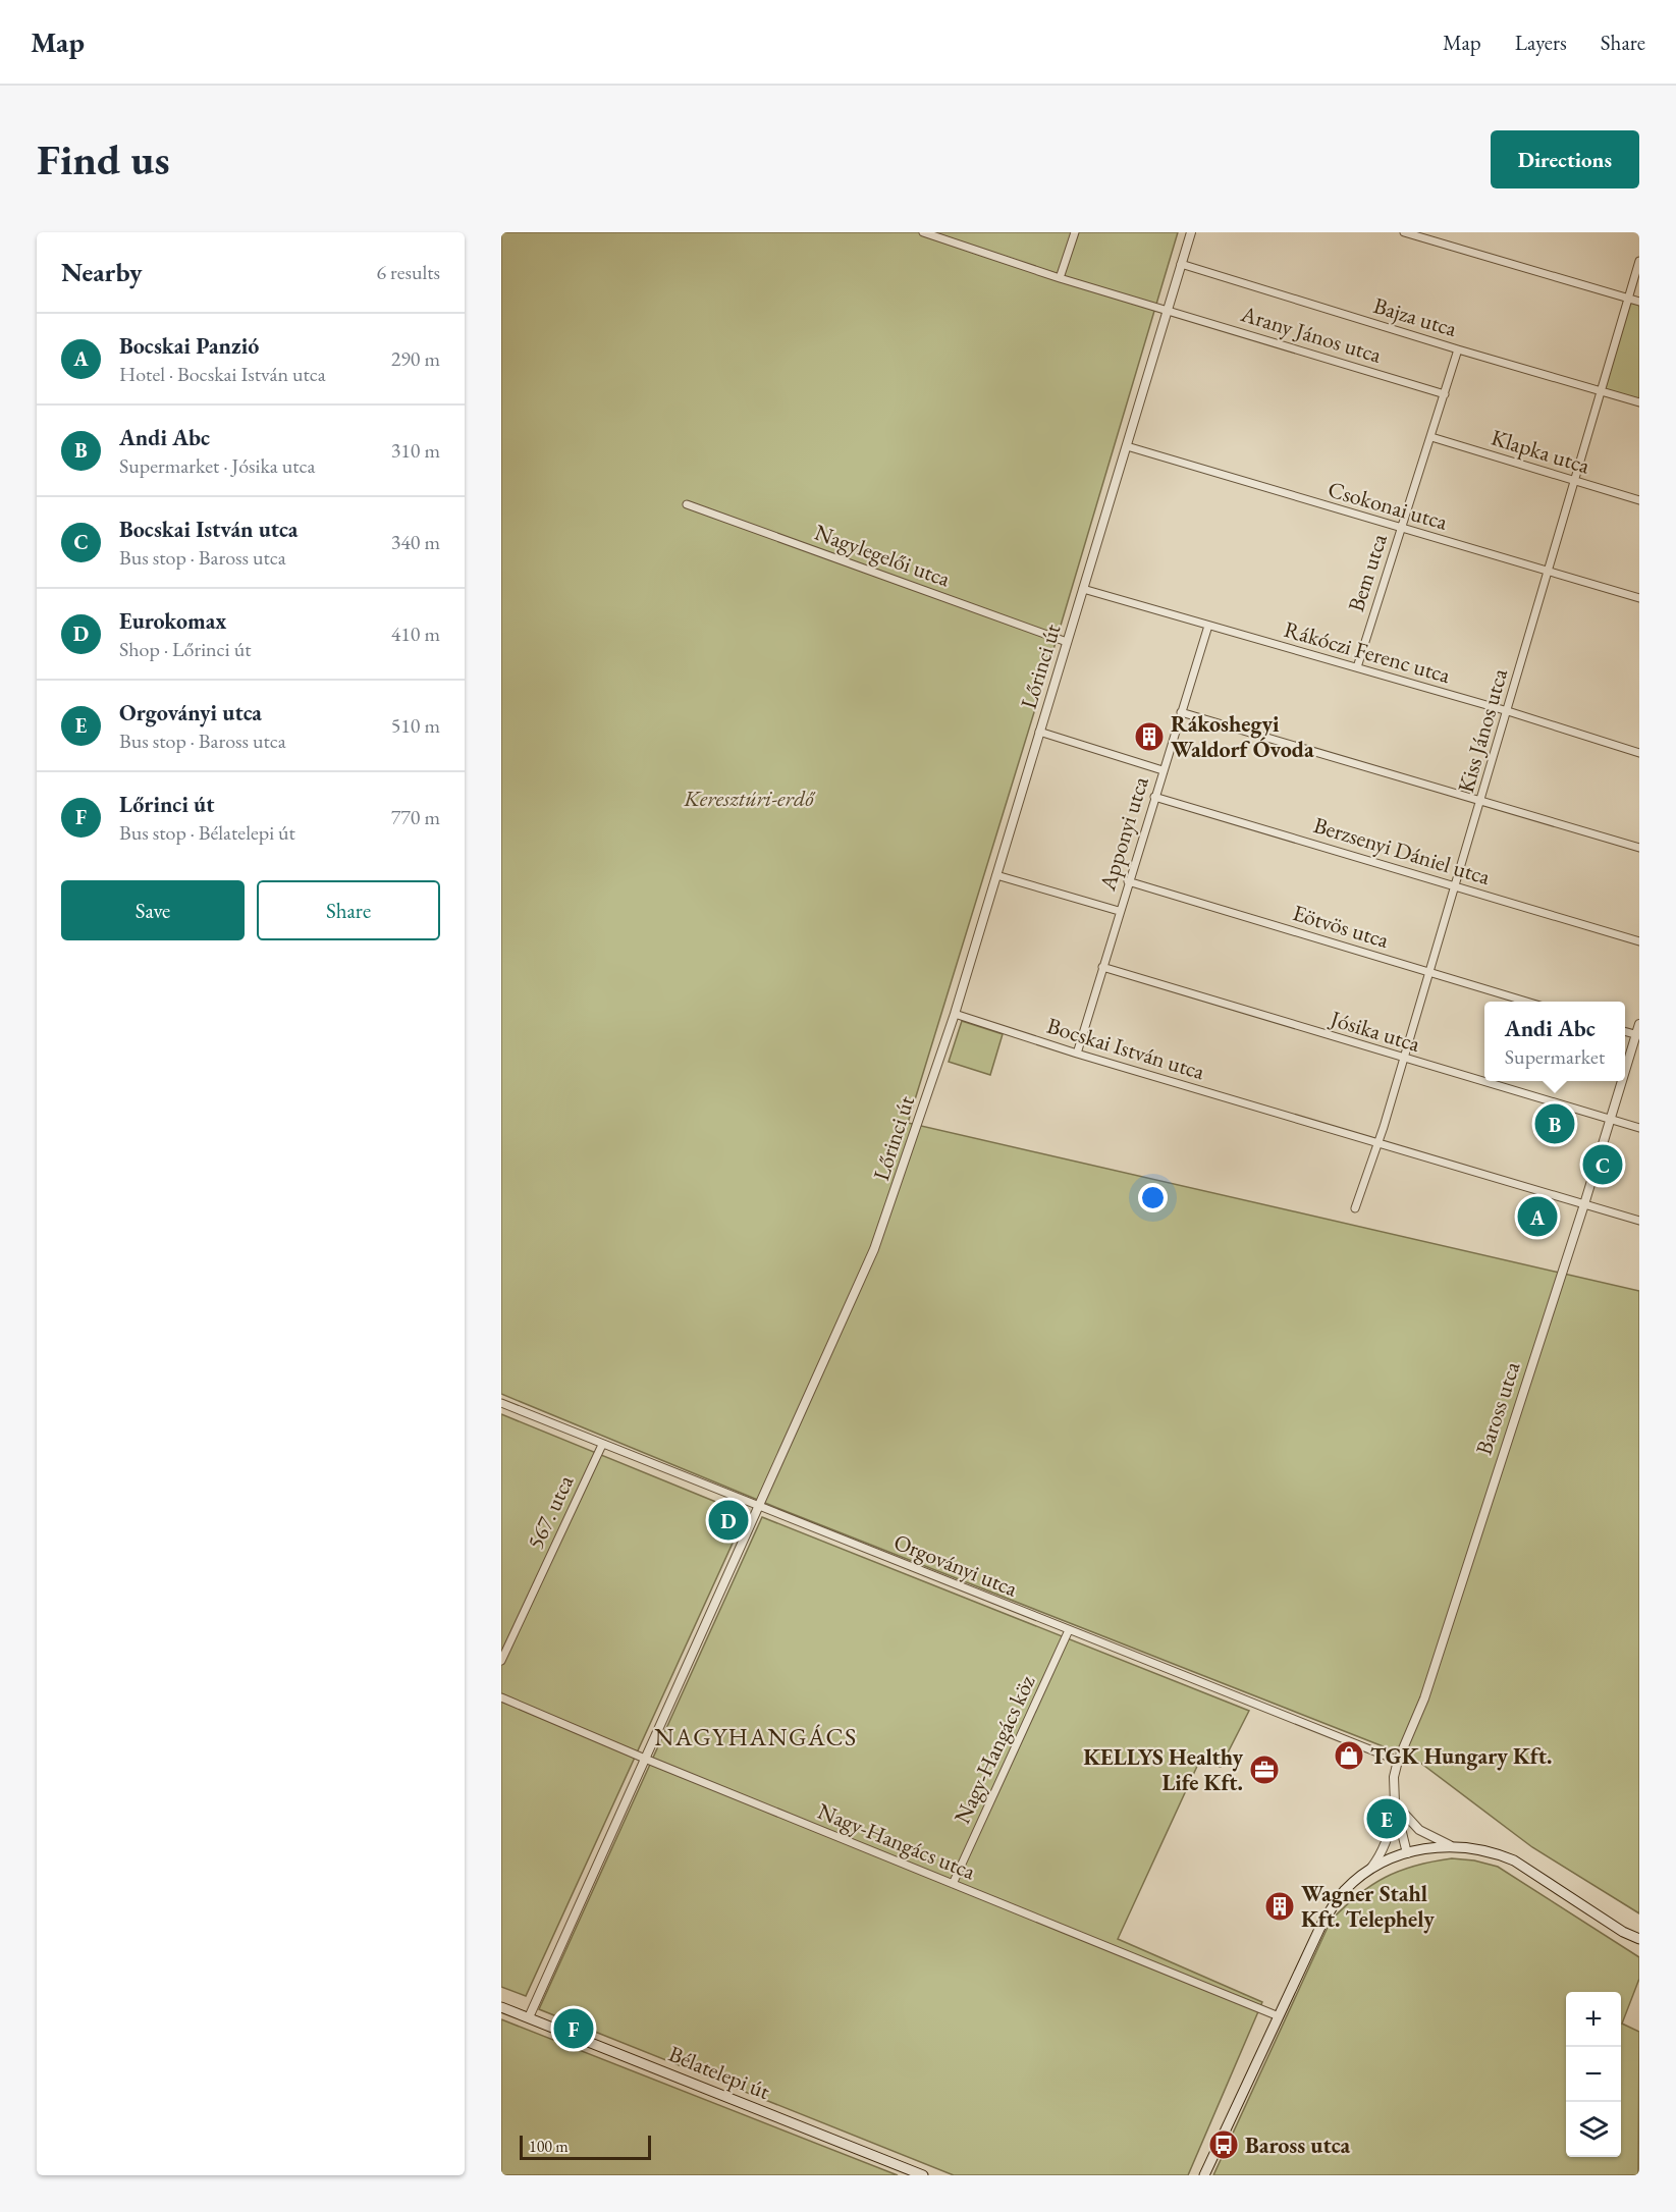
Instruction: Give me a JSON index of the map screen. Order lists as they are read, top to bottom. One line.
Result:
{"streets":{"main road":["Baross utca","Bélatelepi út"],"street":["Bajza utca","Arany János utca","Klapka utca","Csokonai utca","Nagylegelői utca","Bem utca","Rákóczi Ferenc utca","Lőrinci út","Kiss János utca","Apponyi utca","Berzsenyi Dániel utca","Eötvös utca","Jósika utca","Bocskai István utca","567. utca","Orgoványi utca","Nagy-Hangács köz","Nagy-Hangács utca"]},"crossings":[["Bajza utca","Bem utca"],["Bajza utca","Lőrinci út"],["Bajza utca","Kiss János utca"],["Arany János utca","Bem utca"],["Arany János utca","Lőrinci út"],["Klapka utca","Bem utca"],["Klapka utca","Kiss János utca"],["Csokonai utca","Bem utca"],["Csokonai utca","Lőrinci út"],["Csokonai utca","Kiss János utca"],["Nagylegelői utca","Lőrinci út"],["Bem utca","Rákóczi Ferenc utca"],["Rákóczi Ferenc utca","Lőrinci út"],["Rákóczi Ferenc utca","Kiss János utca"],["Rákóczi Ferenc utca","Apponyi utca"],["Lőrinci út","Bocskai István utca"],["Lőrinci út","Orgoványi utca"],["Lőrinci út","Nagy-Hangács utca"],["Lőrinci út","Bélatelepi út"],["Kiss János utca","Berzsenyi Dániel utca"],["Kiss János utca","Eötvös utca"],["Kiss János utca","Jósika utca"],["Kiss János utca","Bocskai István utca"],["Apponyi utca","Berzsenyi Dániel utca"],["Apponyi utca","Eötvös utca"],["Apponyi utca","Jósika utca"],["Apponyi utca","Bocskai István utca"],["Jósika utca","Baross utca"],["Bocskai István utca","Baross utca"],["Baross utca","Orgoványi utca"],["Baross utca","Nagy-Hangács utca"],["567. utca","Orgoványi utca"],["Orgoványi utca","Nagy-Hangács köz"],["Nagy-Hangács köz","Nagy-Hangács utca"]],"districts":["NAGYHANGÁCS"],"parks":["Keresztúri-erdő"],"places":{"building":["Rákoshegyi Waldorf Óvoda","Wagner Stahl Kft. Telephely"],"shop":["TGK Hungary Kft."],"office":["KELLYS Healthy Life Kft."],"bus stop":["Baross utca"]},"scale_bar":"100 m","page":{"header":"Map","nav":["Map","Layers","Share"],"buttons":["Directions",["Save","Share"]],"title":"Find us","heading":["Nearby","6 results"],"list":[{"mark":"A","name":"Bocskai Panzió","note":"Hotel · Bocskai István utca","value":"290 m"},{"mark":"B","name":"Andi Abc","note":"Supermarket · Jósika utca","value":"310 m"},{"mark":"C","name":"Bocskai István utca","note":"Bus stop · Baross utca","value":"340 m"},{"mark":"D","name":"Eurokomax","note":"Shop · Lőrinci út","value":"410 m"},{"mark":"E","name":"Orgoványi utca","note":"Bus stop · Baross utca","value":"510 m"},{"mark":"F","name":"Lőrinci út","note":"Bus stop · Bélatelepi út","value":"770 m"}],"popup":["Andi Abc","Supermarket"],"pins":["B","C","A","D","E","F"],"map_buttons":["+","−"],"scale":"100 m"}}
